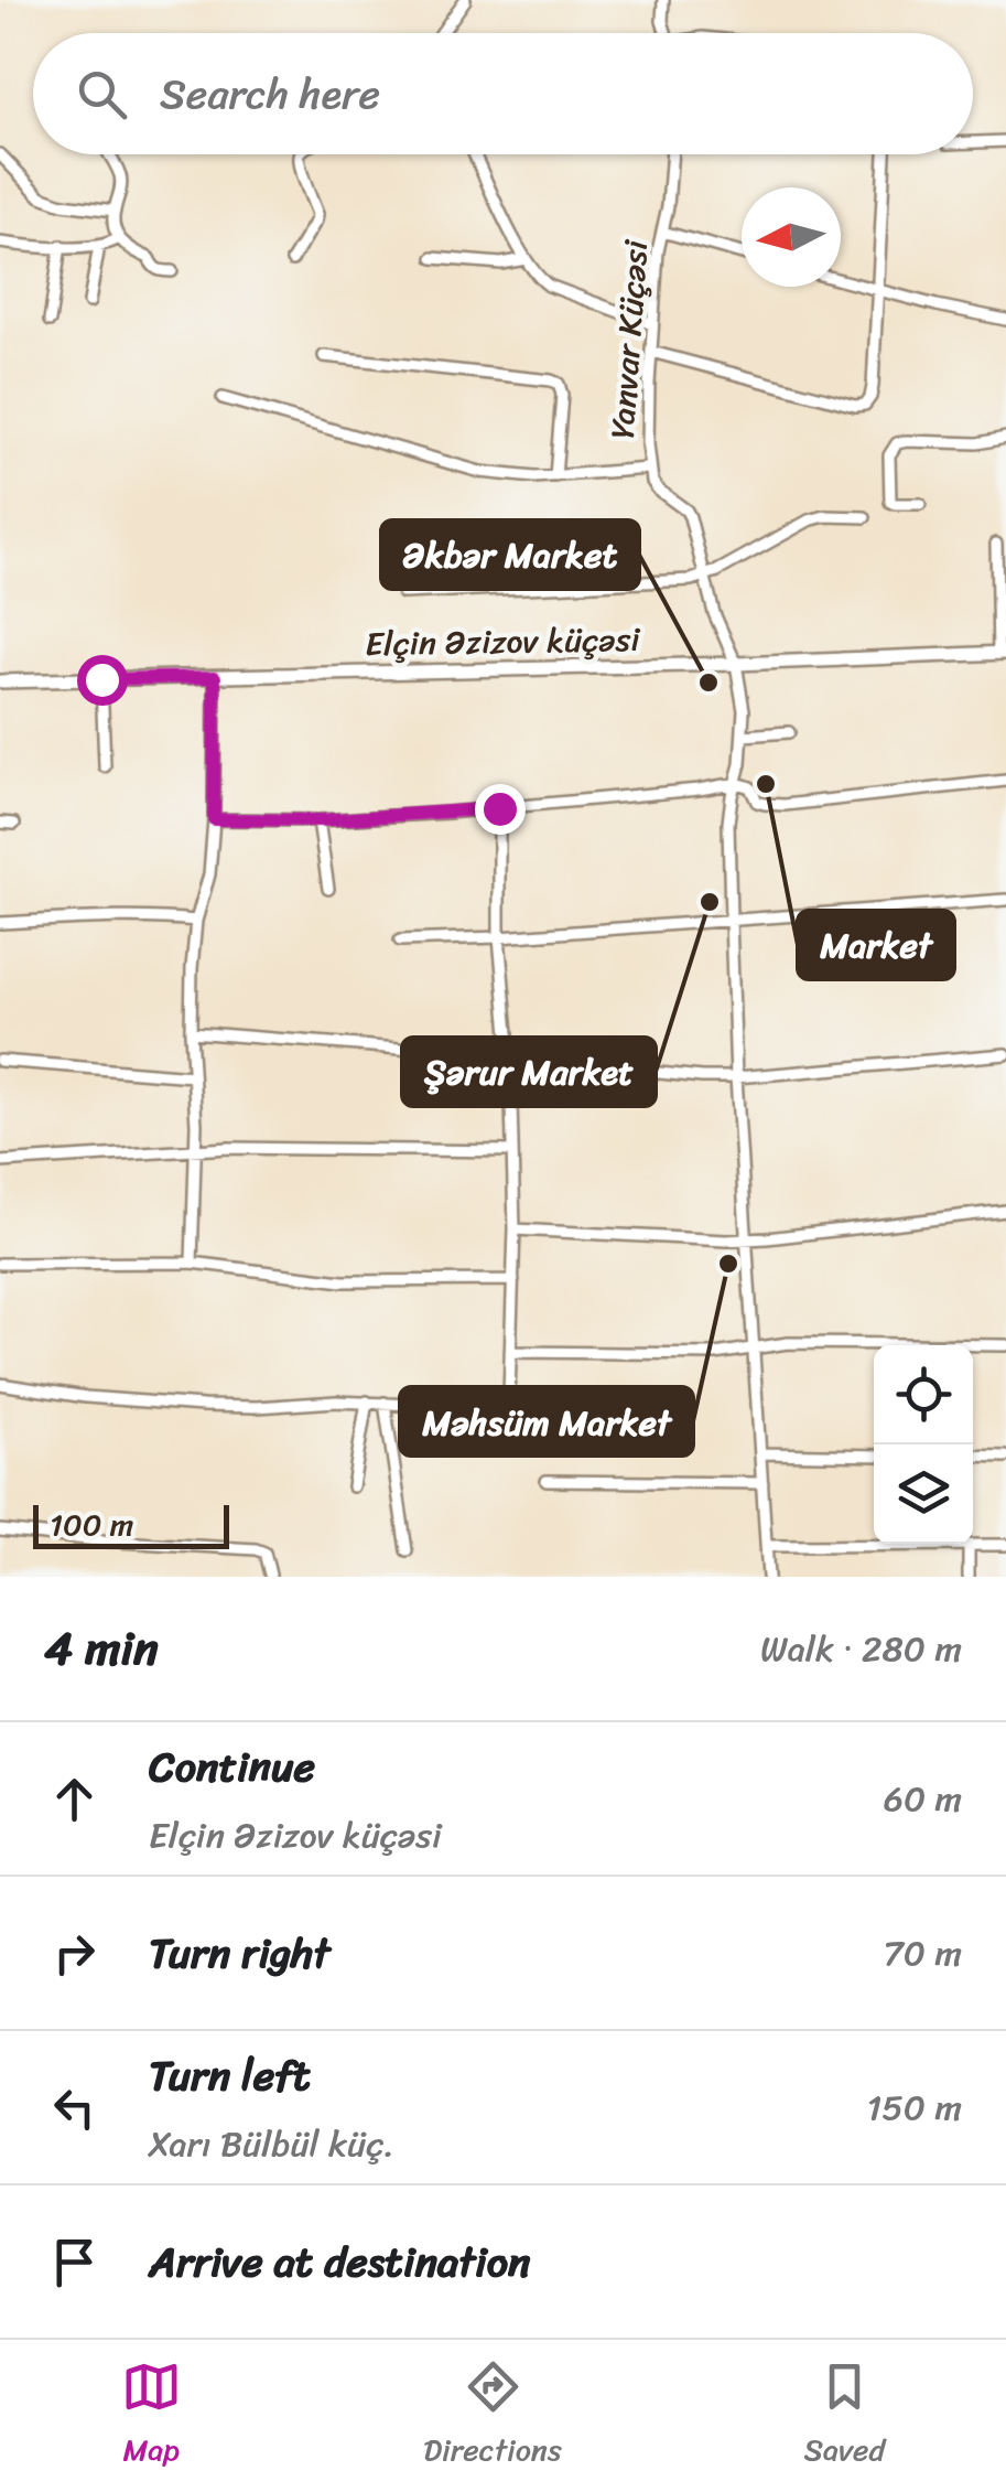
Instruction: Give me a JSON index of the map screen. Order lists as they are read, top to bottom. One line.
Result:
{"streets":{"street":["Yanvar Küçəsi","Elçin Əzizov küçəsi"]},"crossings":[["Yanvar Küçəsi","Elçin Əzizov küçəsi"]],"places":["Əkbər Market","Market","Şərur Market","Məhsüm Market"],"scale_bar":"100 m","north":"left","page":{"search":"Search here","scale":"100 m","heading":["4 min","Walk · 280 m"],"list":[["Continue","Elçin Əzizov küçəsi","60 m"],["Turn right","70 m"],["Turn left","Xarı Bülbül küç.","150 m"],"Arrive at destination"],"nav":["Map","Directions","Saved"]}}
